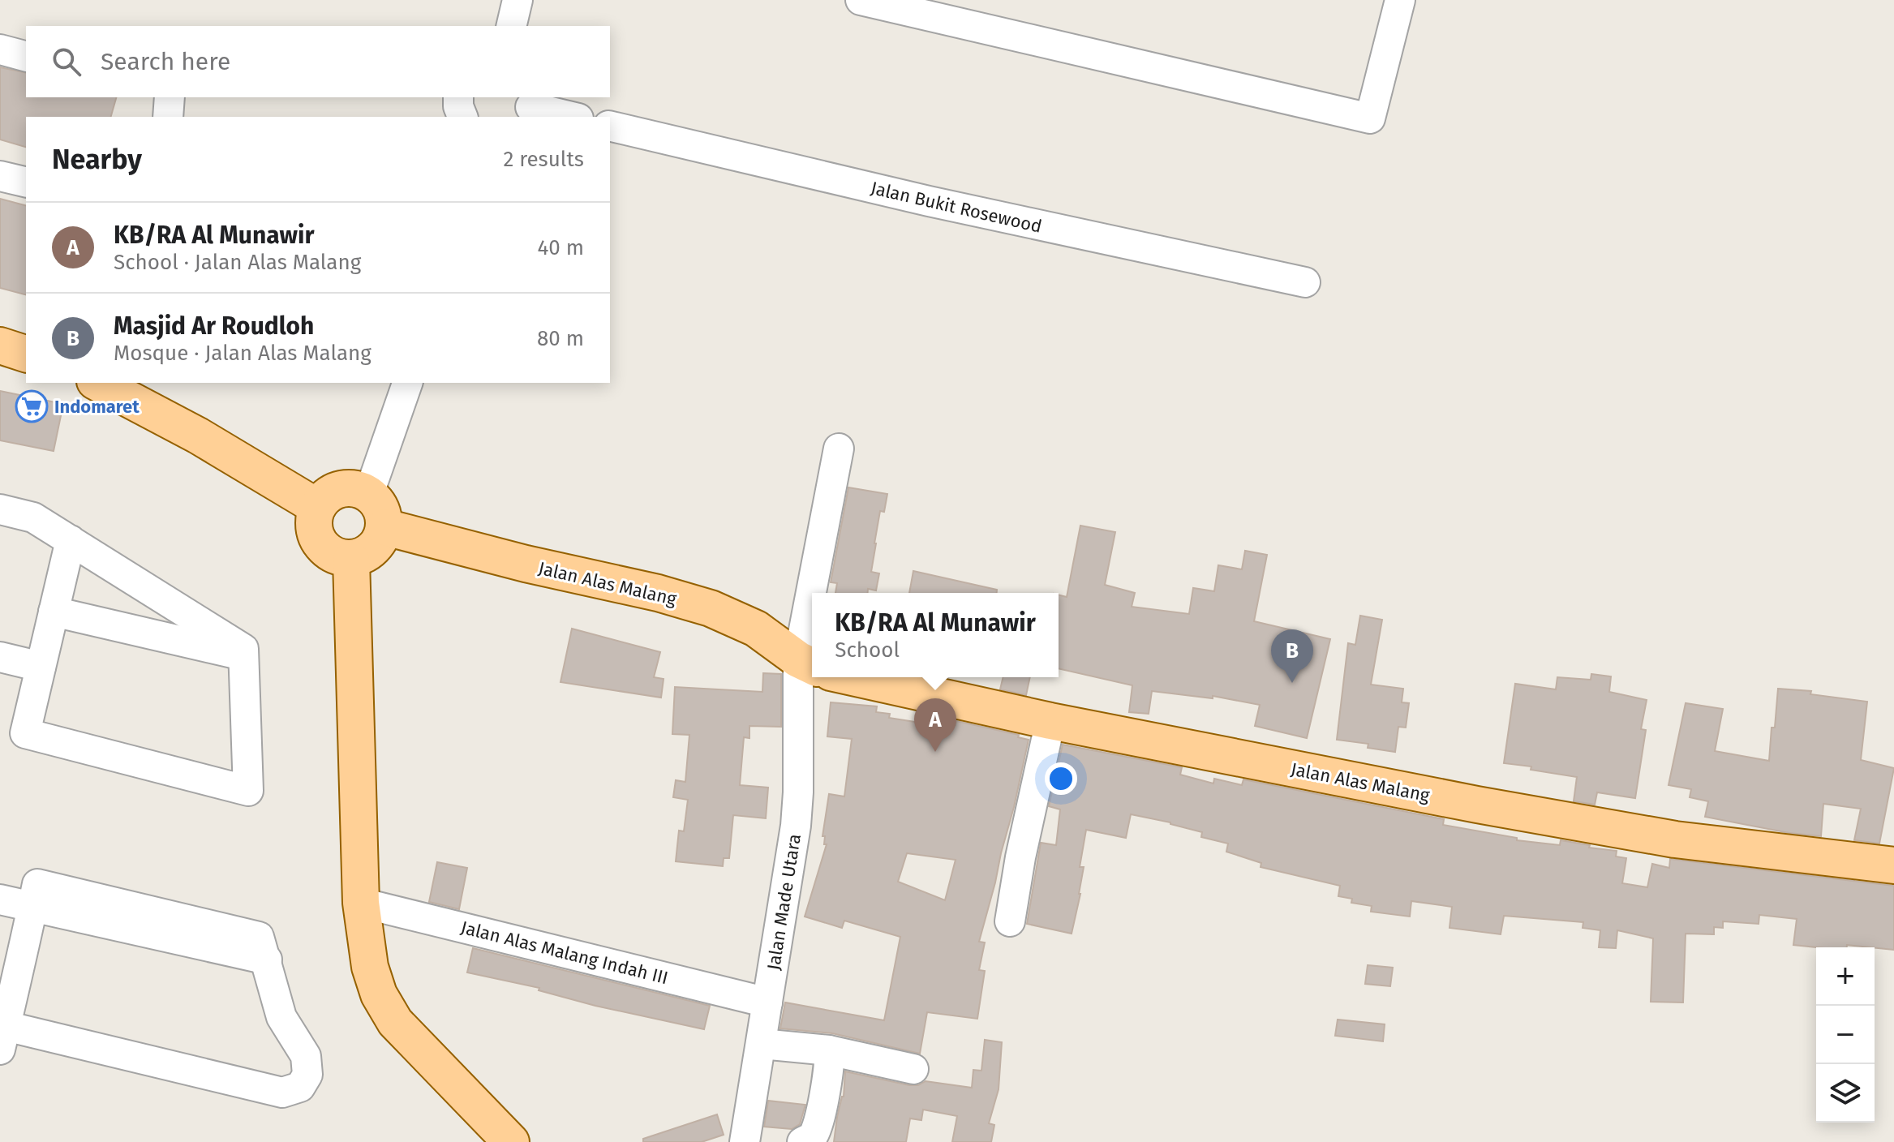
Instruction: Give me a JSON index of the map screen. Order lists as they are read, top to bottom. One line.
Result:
{"streets":{"main road":["Jalan Alas Malang"],"street":["Jalan Bukit Rosewood","Jalan Made Utara","Jalan Alas Malang Indah III"]},"crossings":[["Jalan Alas Malang","Jalan Made Utara"],["Jalan Made Utara","Jalan Alas Malang Indah III"]],"places":{"supermarket":["Indomaret"]},"page":{"search":"Search here","heading":["Nearby","2 results"],"list":[{"mark":"A","name":"KB/RA Al Munawir","note":"School · Jalan Alas Malang","value":"40 m"},{"mark":"B","name":"Masjid Ar Roudloh","note":"Mosque · Jalan Alas Malang","value":"80 m"}],"popup":["KB/RA Al Munawir","School"],"pins":["B","A"],"map_buttons":["+","−"]}}
